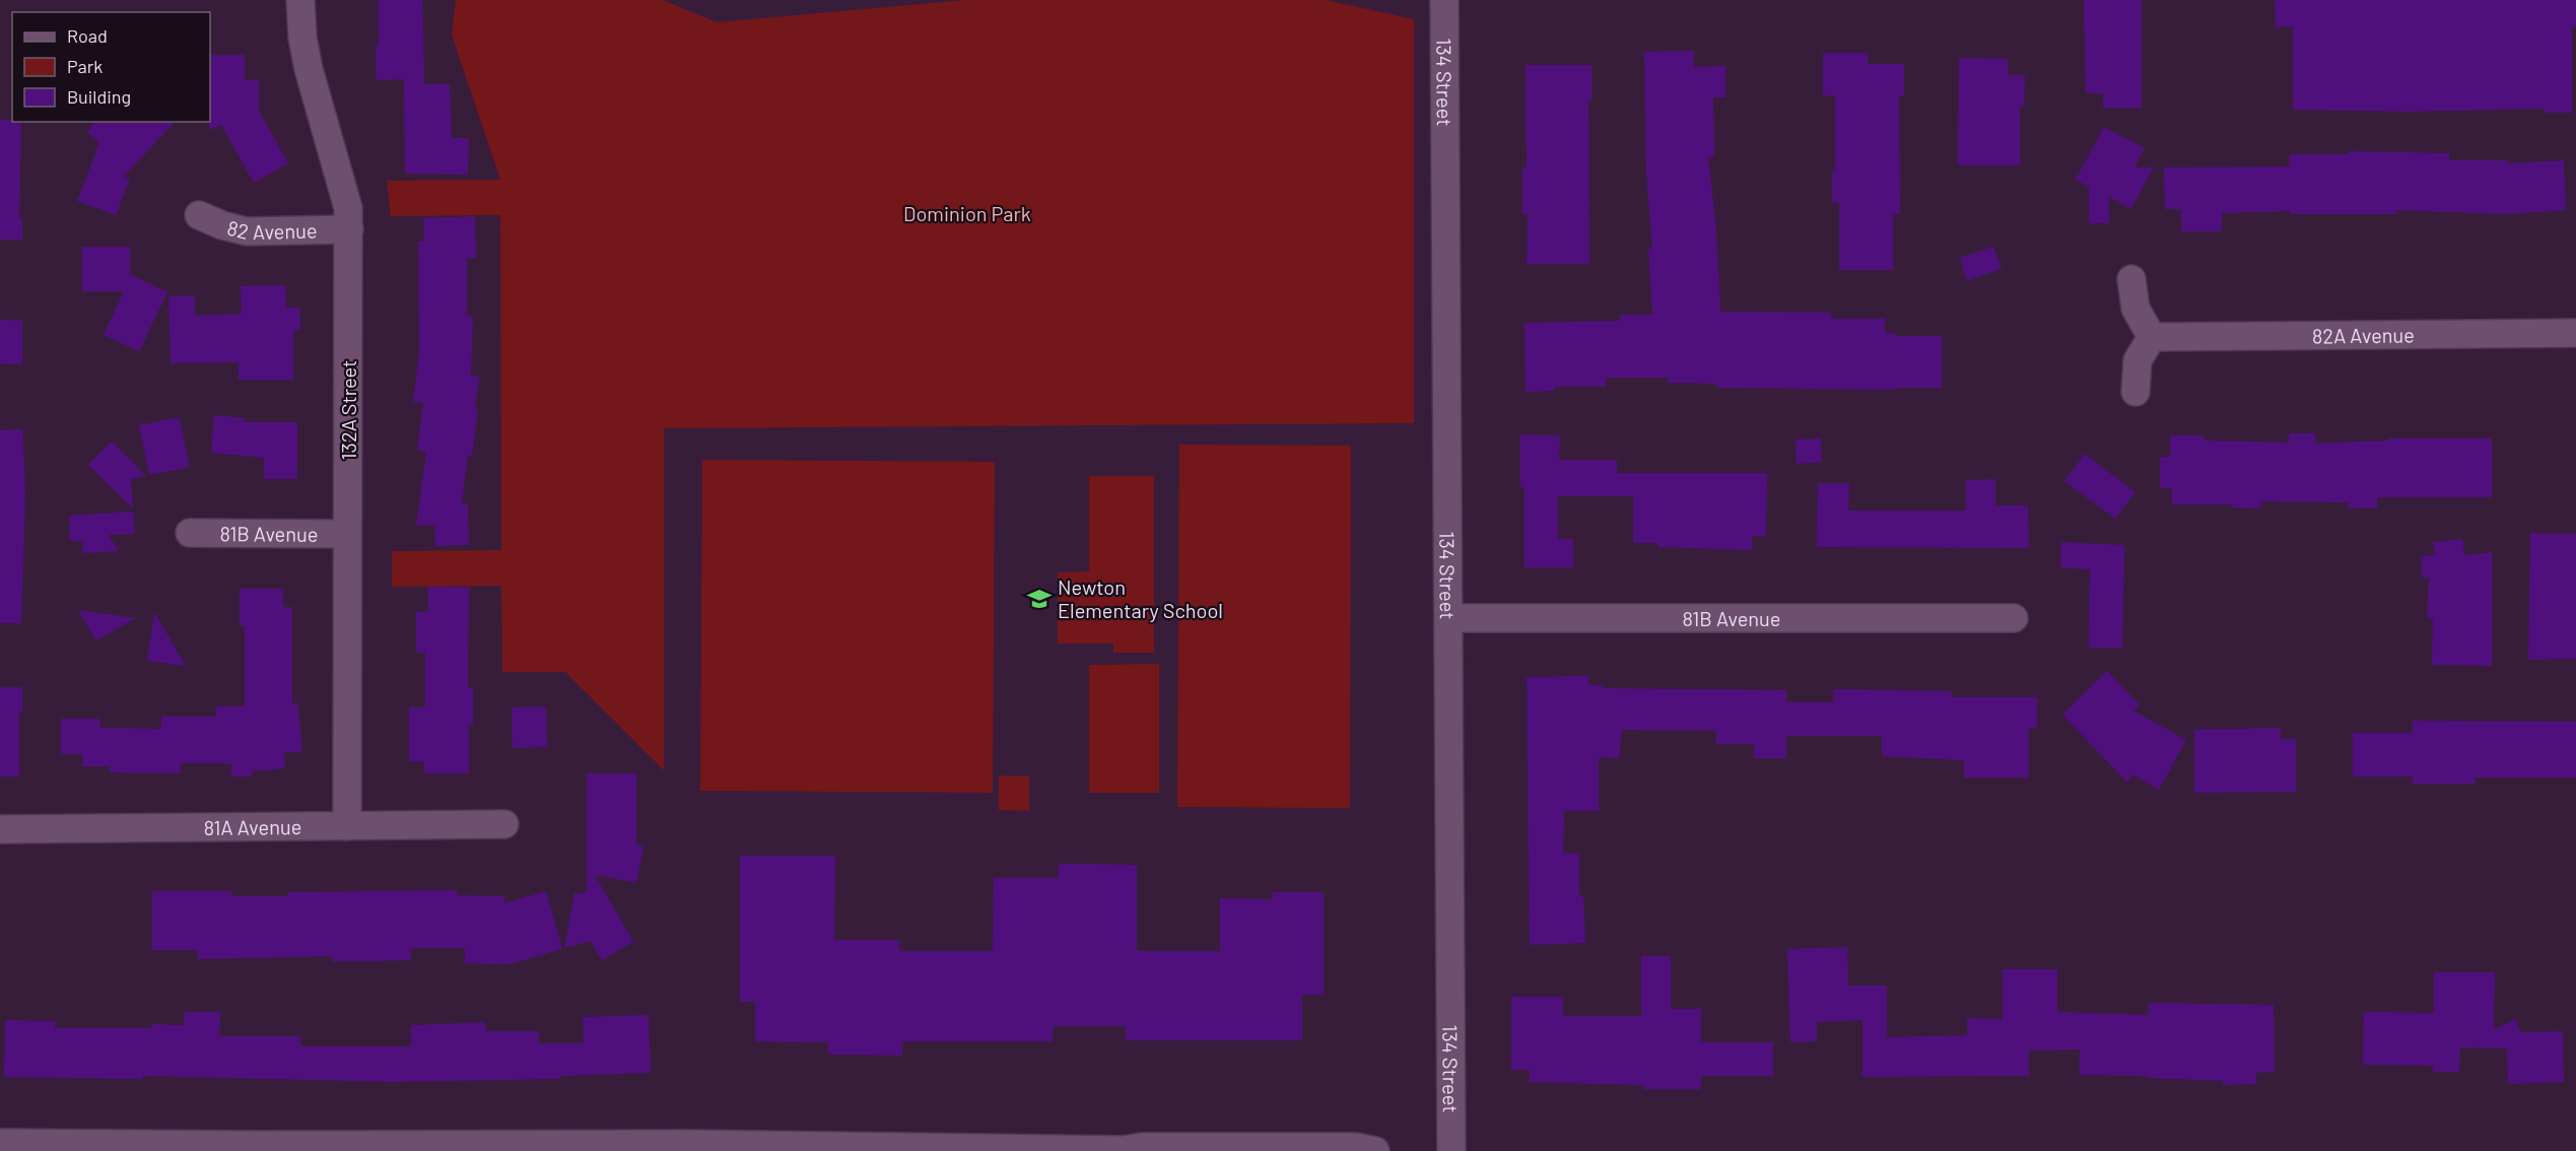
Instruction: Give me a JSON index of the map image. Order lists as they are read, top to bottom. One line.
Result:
{"streets":{"street":["134 Street","82 Avenue","82A Avenue","132A Street","81B Avenue","81A Avenue"]},"crossings":[["134 Street","81B Avenue"],["82 Avenue","132A Street"],["132A Street","81B Avenue"],["132A Street","81A Avenue"]],"parks":["Dominion Park"],"places":{"school or university":["Newton Elementary School"]},"legend":["Road","Park","Building"]}
